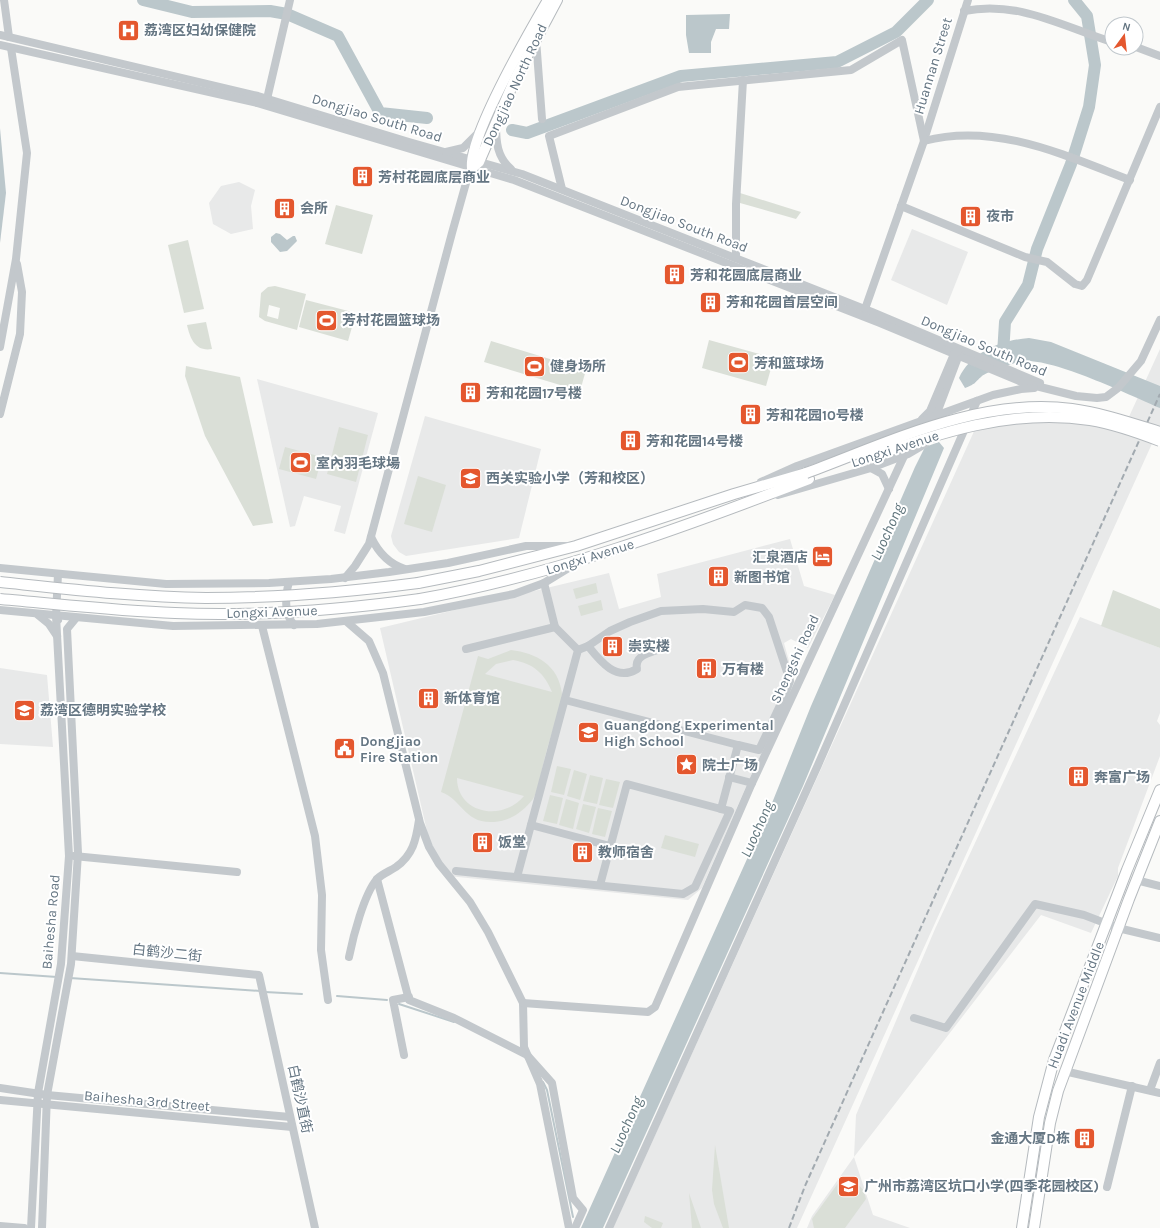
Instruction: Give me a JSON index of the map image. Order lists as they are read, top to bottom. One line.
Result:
{"streets":{"main road":["Dongjiao North Road","Longxi Avenue","Huadi Avenue Middle"],"street":["Huannan Street","Dongjiao South Road","Shengshi Road","Baihesha Road","白鹤沙二街","白鹤沙直街","Baihesha 3rd Street"]},"crossings":[["Huannan Street","Dongjiao South Road"],["Dongjiao North Road","Dongjiao South Road"],["Baihesha Road","白鹤沙二街"],["Baihesha Road","Baihesha 3rd Street"],["白鹤沙二街","白鹤沙直街"],["白鹤沙直街","Baihesha 3rd Street"]],"water":["Luochong"],"places":{"hospital":["荔湾区妇幼保健院"],"building":["芳村花园底层商业","会所","夜市","芳和花园底层商业","芳和花园首层空间","芳和花园17号楼","芳和花园10号楼","芳和花园14号楼","新图书馆","崇实楼","万有楼","新体育馆","奔富广场","饭堂","教师宿舍","金通大厦D栋"],"sports":["芳村花园篮球场","芳和篮球场","健身场所","室內羽毛球場"],"school or university":["西关实验小学（芳和校区）","荔湾区德明实验学校","Guangdong Experimental High School","广州市荔湾区坑口小学(四季花园校区)"],"hotel":["汇泉酒店"],"public building":["Dongjiao Fire Station"],"place":["院士广场"]},"north":"top"}
